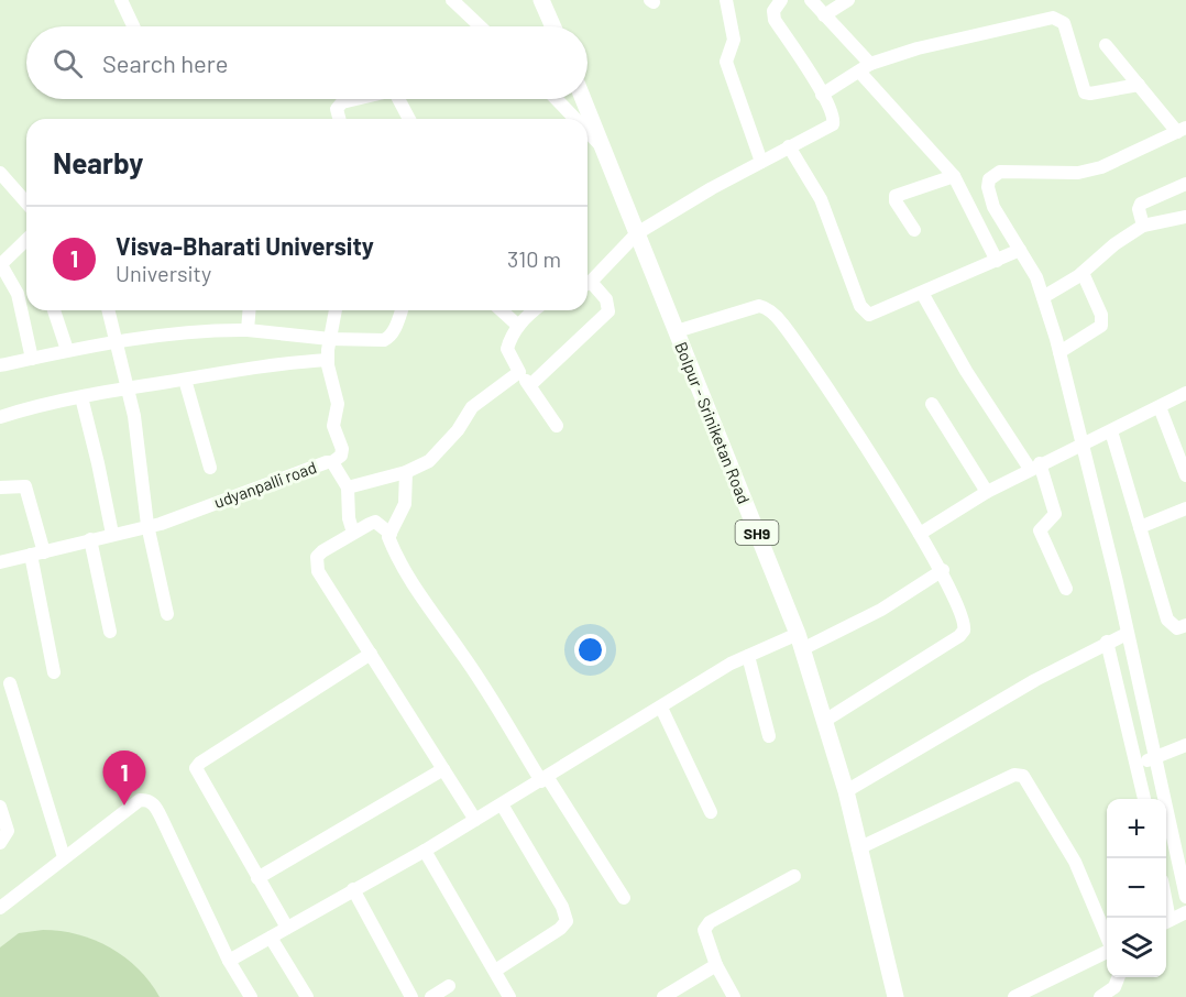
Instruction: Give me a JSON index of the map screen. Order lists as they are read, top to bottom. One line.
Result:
{"streets":{"main road":["Bolpur - Sriniketan Road","SH9"],"street":["udyanpalli road"]},"page":{"search":"Search here","heading":"Nearby","list":[{"mark":"1","name":"Visva-Bharati University","note":"University","value":"310 m"}],"pins":"1","map_buttons":["+","−"]}}
